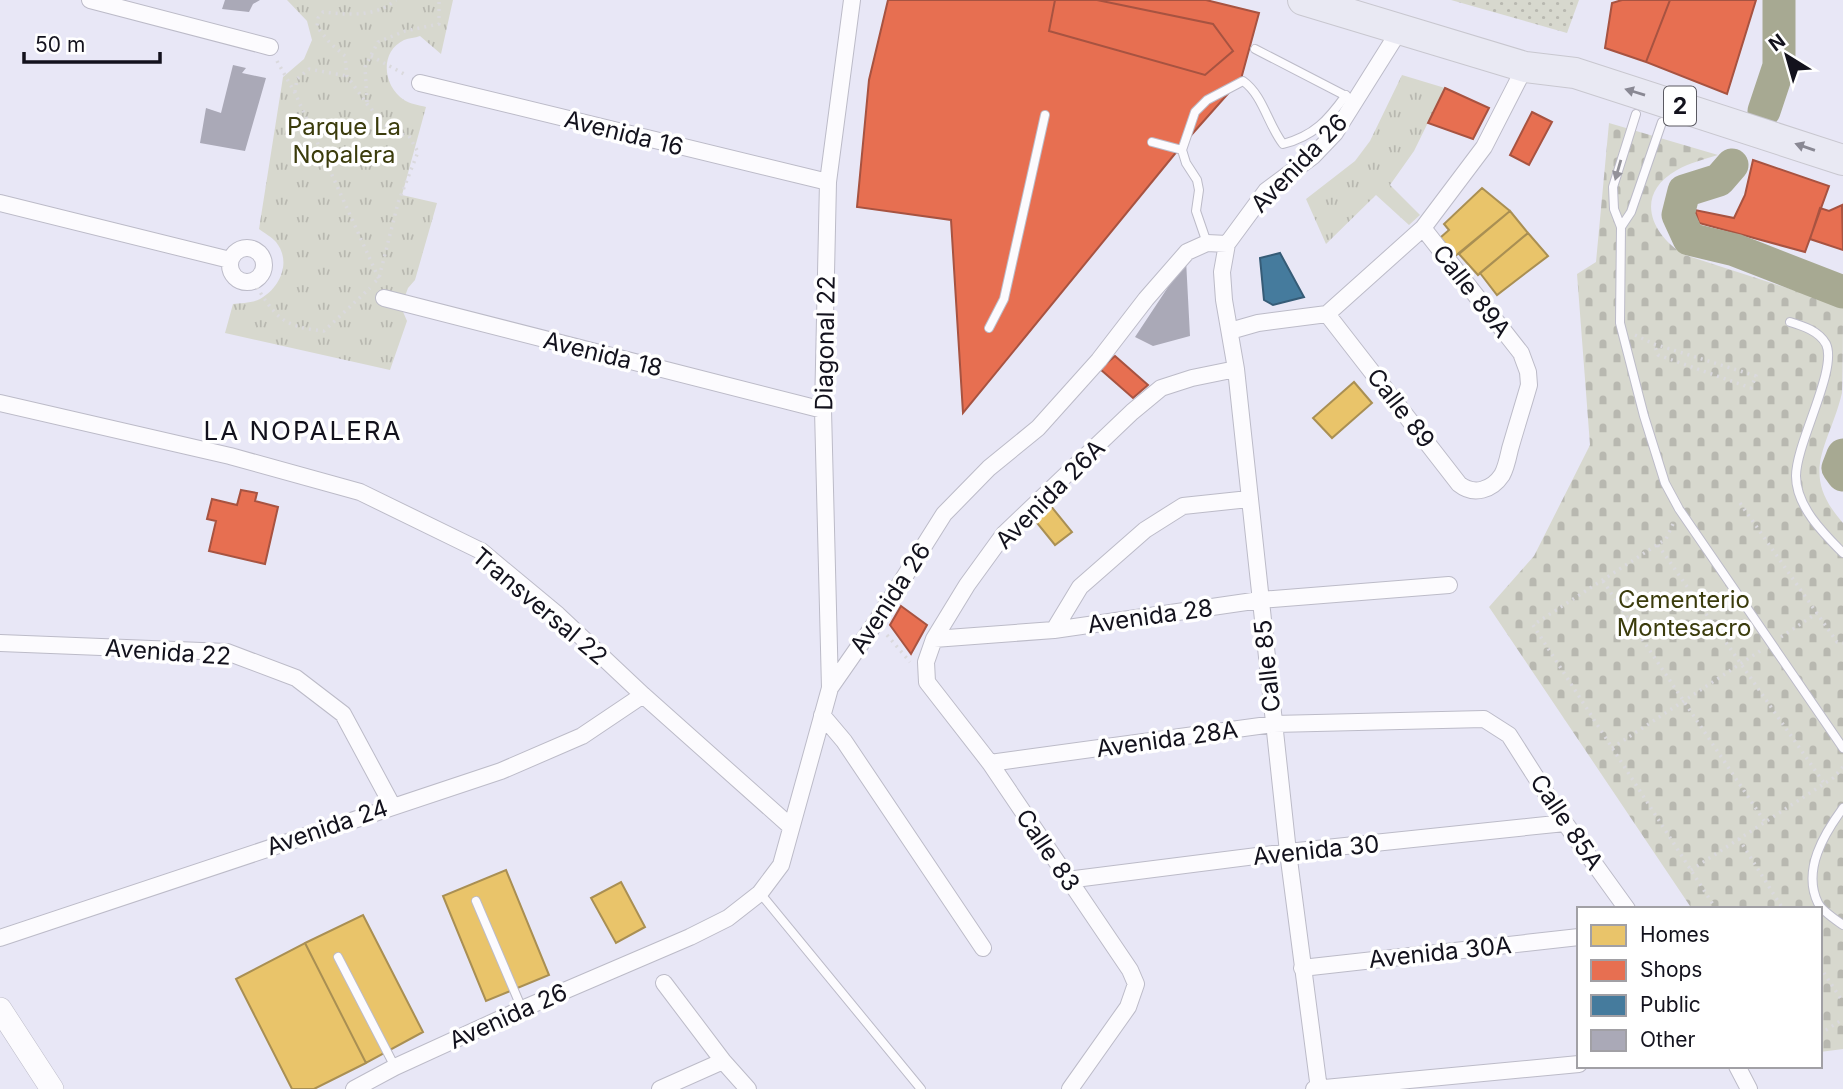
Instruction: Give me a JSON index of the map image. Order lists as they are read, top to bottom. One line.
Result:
{"streets":{"highway":["2"],"street":["Avenida 16","Avenida 26","Calle 89A","Diagonal 22","Avenida 18","Calle 89","Avenida 26A","Transversal 22","Avenida 28","Avenida 22","Calle 85","Avenida 28A","Calle 85A","Avenida 24","Calle 83","Avenida 30","Avenida 30A"]},"crossings":[["2","Avenida 26"],["Avenida 16","Diagonal 22"],["Avenida 26","Diagonal 22"],["Avenida 26","Transversal 22"],["Avenida 26","Calle 85"],["Calle 89A","Calle 89"],["Diagonal 22","Avenida 18"],["Avenida 26A","Avenida 28"],["Avenida 26A","Calle 85"],["Avenida 26A","Calle 83"],["Transversal 22","Avenida 24"],["Avenida 28","Calle 85"],["Avenida 22","Avenida 24"],["Calle 85","Avenida 28A"],["Calle 85","Avenida 30"],["Calle 85","Avenida 30A"],["Avenida 28A","Calle 85A"],["Avenida 28A","Calle 83"],["Calle 85A","Avenida 30"],["Calle 83","Avenida 30"]],"districts":["LA NOPALERA"],"parks":["Parque La Nopalera","Cementerio Montesacro"],"legend":["Homes","Shops","Public","Other"],"scale_bar":"50 m","north":"top left"}
